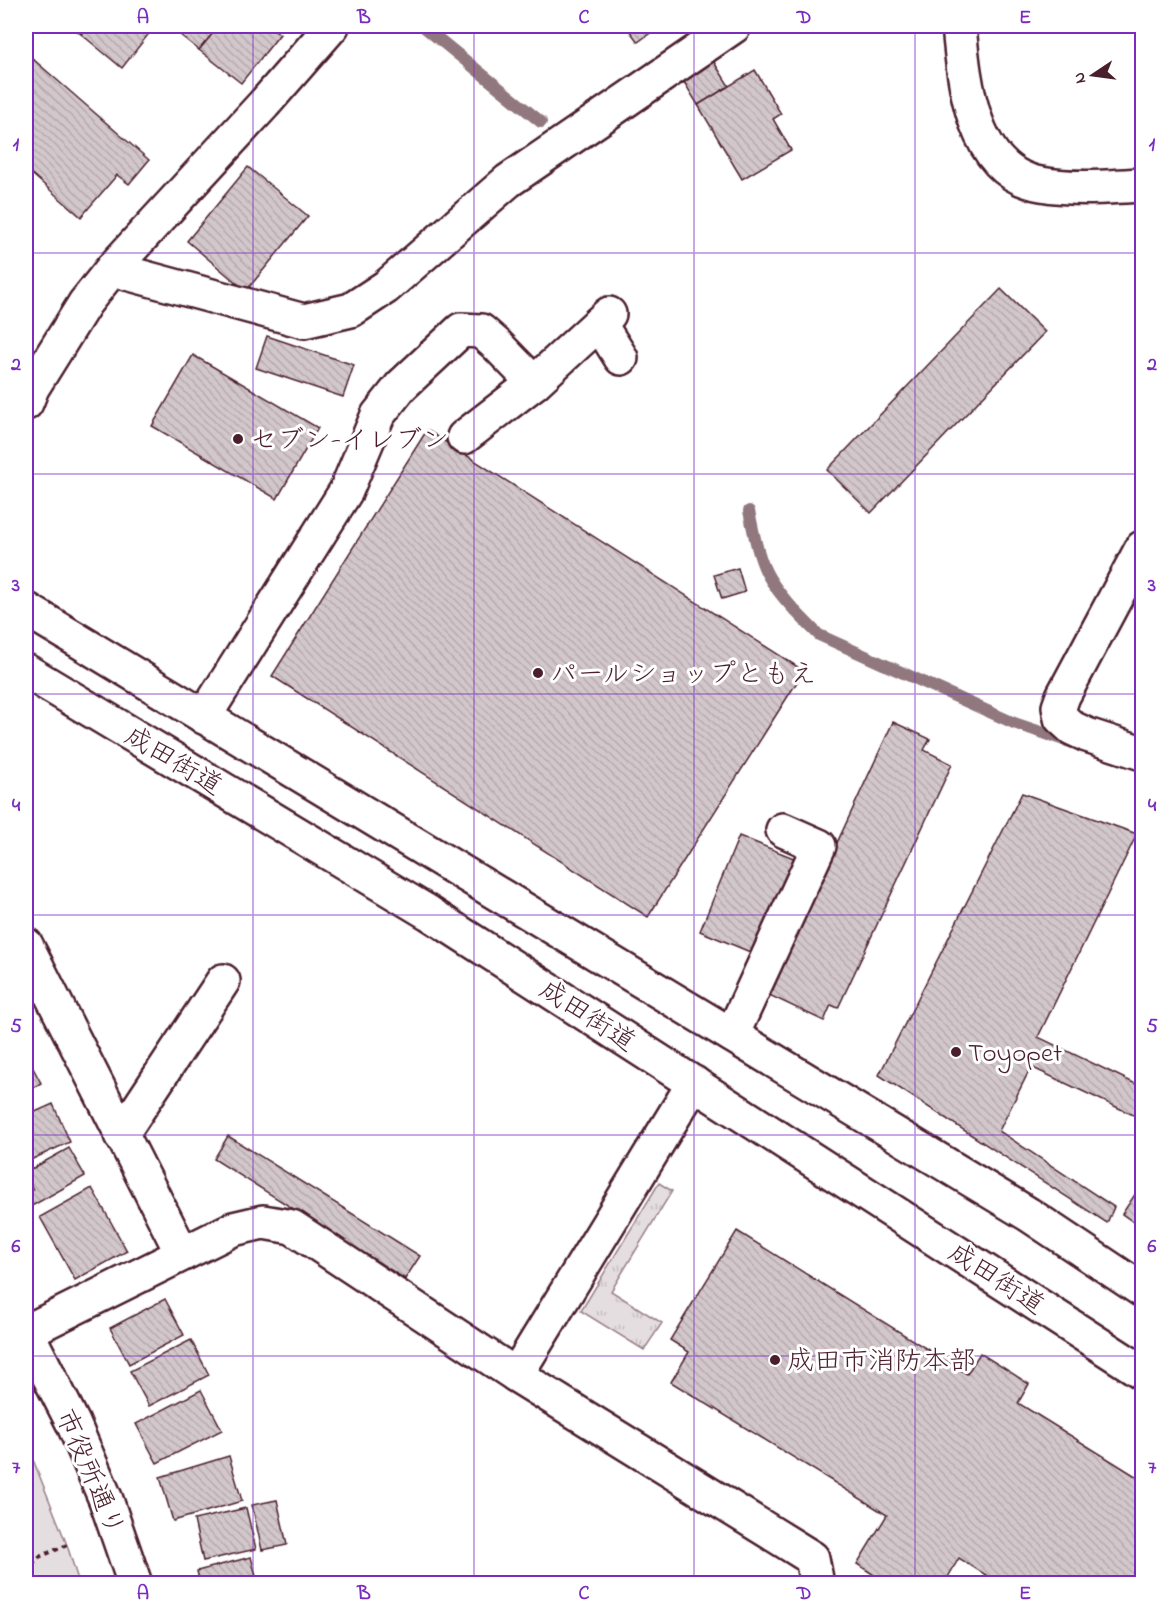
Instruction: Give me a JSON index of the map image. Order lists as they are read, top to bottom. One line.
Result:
{"streets":{"main road":["成田街道","市役所通り"]},"places":["セブン-イレブン","パールショップともえ","Toyopet","成田市消防本部"],"north":"left","grid":{"columns":["A","B","C","D","E"],"rows":["1","2","3","4","5","6","7"]}}
